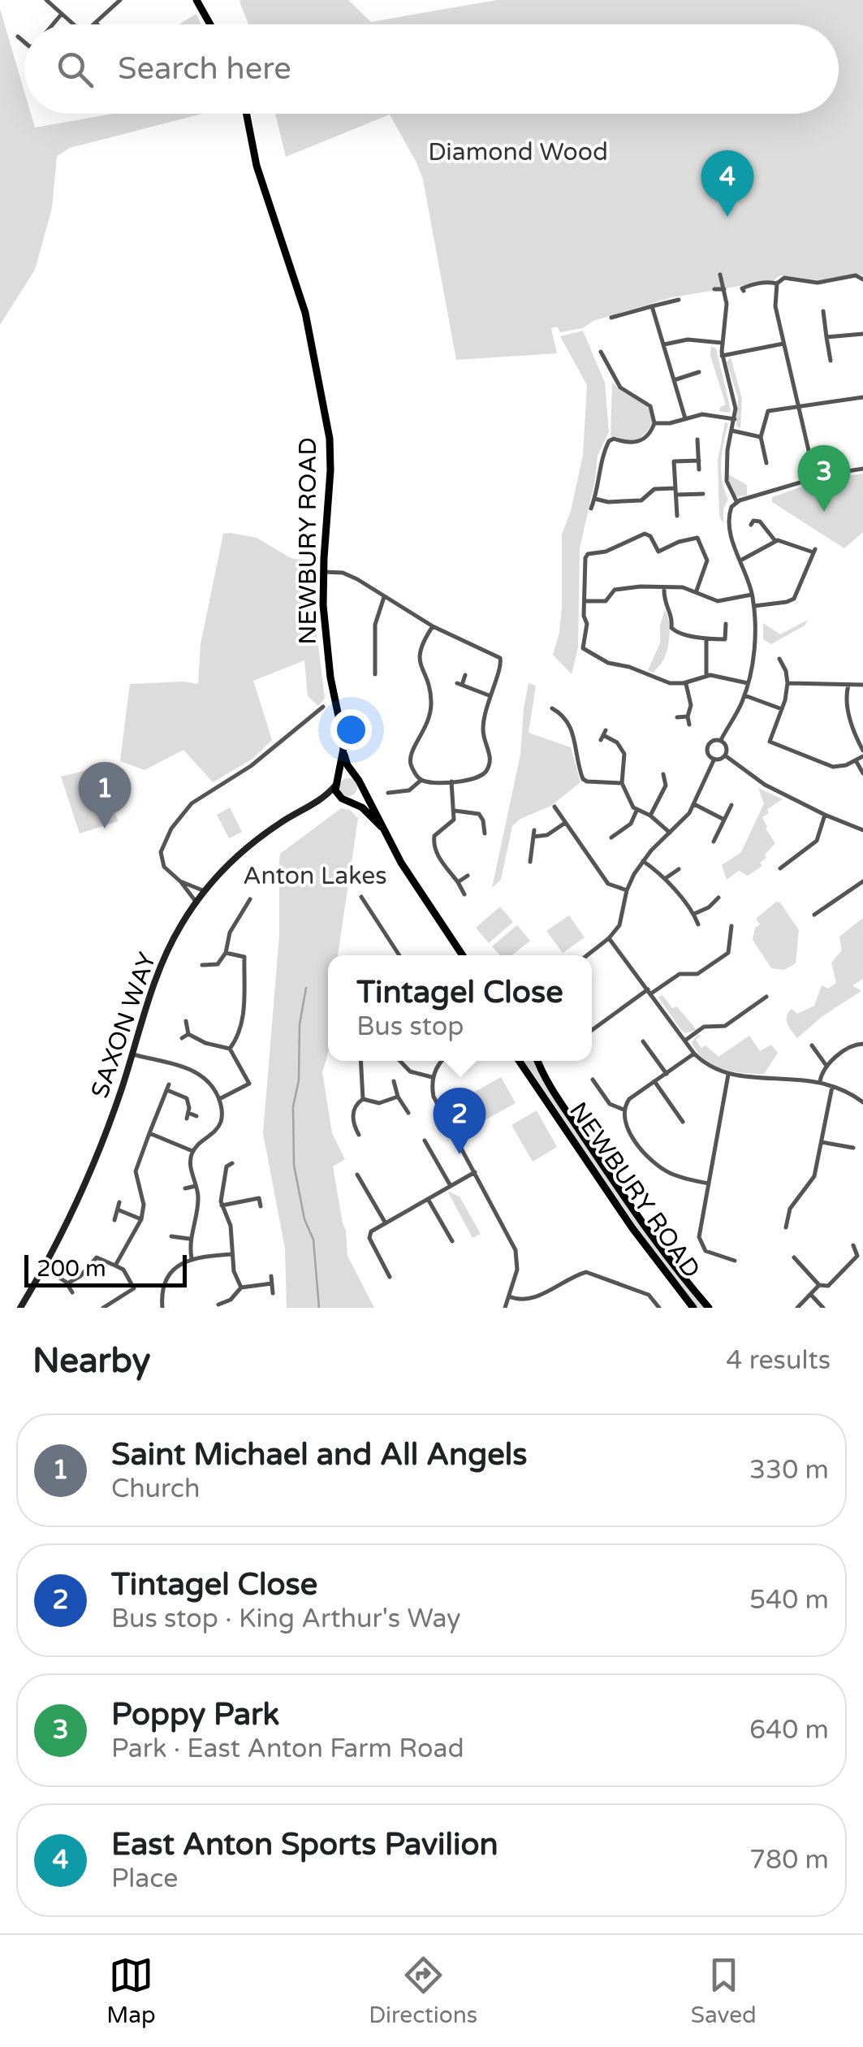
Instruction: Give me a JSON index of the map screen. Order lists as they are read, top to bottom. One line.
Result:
{"streets":{"main road":["NEWBURY ROAD"],"street":["SAXON WAY"]},"crossings":[["NEWBURY ROAD","SAXON WAY"]],"parks":["Diamond Wood","Anton Lakes"],"scale_bar":"200 m","page":{"search":"Search here","pins":["4","3","1","2"],"popup":["Tintagel Close","Bus stop"],"scale":"200 m","heading":["Nearby","4 results"],"list":[{"mark":"1","name":"Saint Michael and All Angels","note":"Church","value":"330 m"},{"mark":"2","name":"Tintagel Close","note":"Bus stop · King Arthur's Way","value":"540 m"},{"mark":"3","name":"Poppy Park","note":"Park · East Anton Farm Road","value":"640 m"},{"mark":"4","name":"East Anton Sports Pavilion","note":"Place","value":"780 m"}],"nav":["Map","Directions","Saved"]}}
